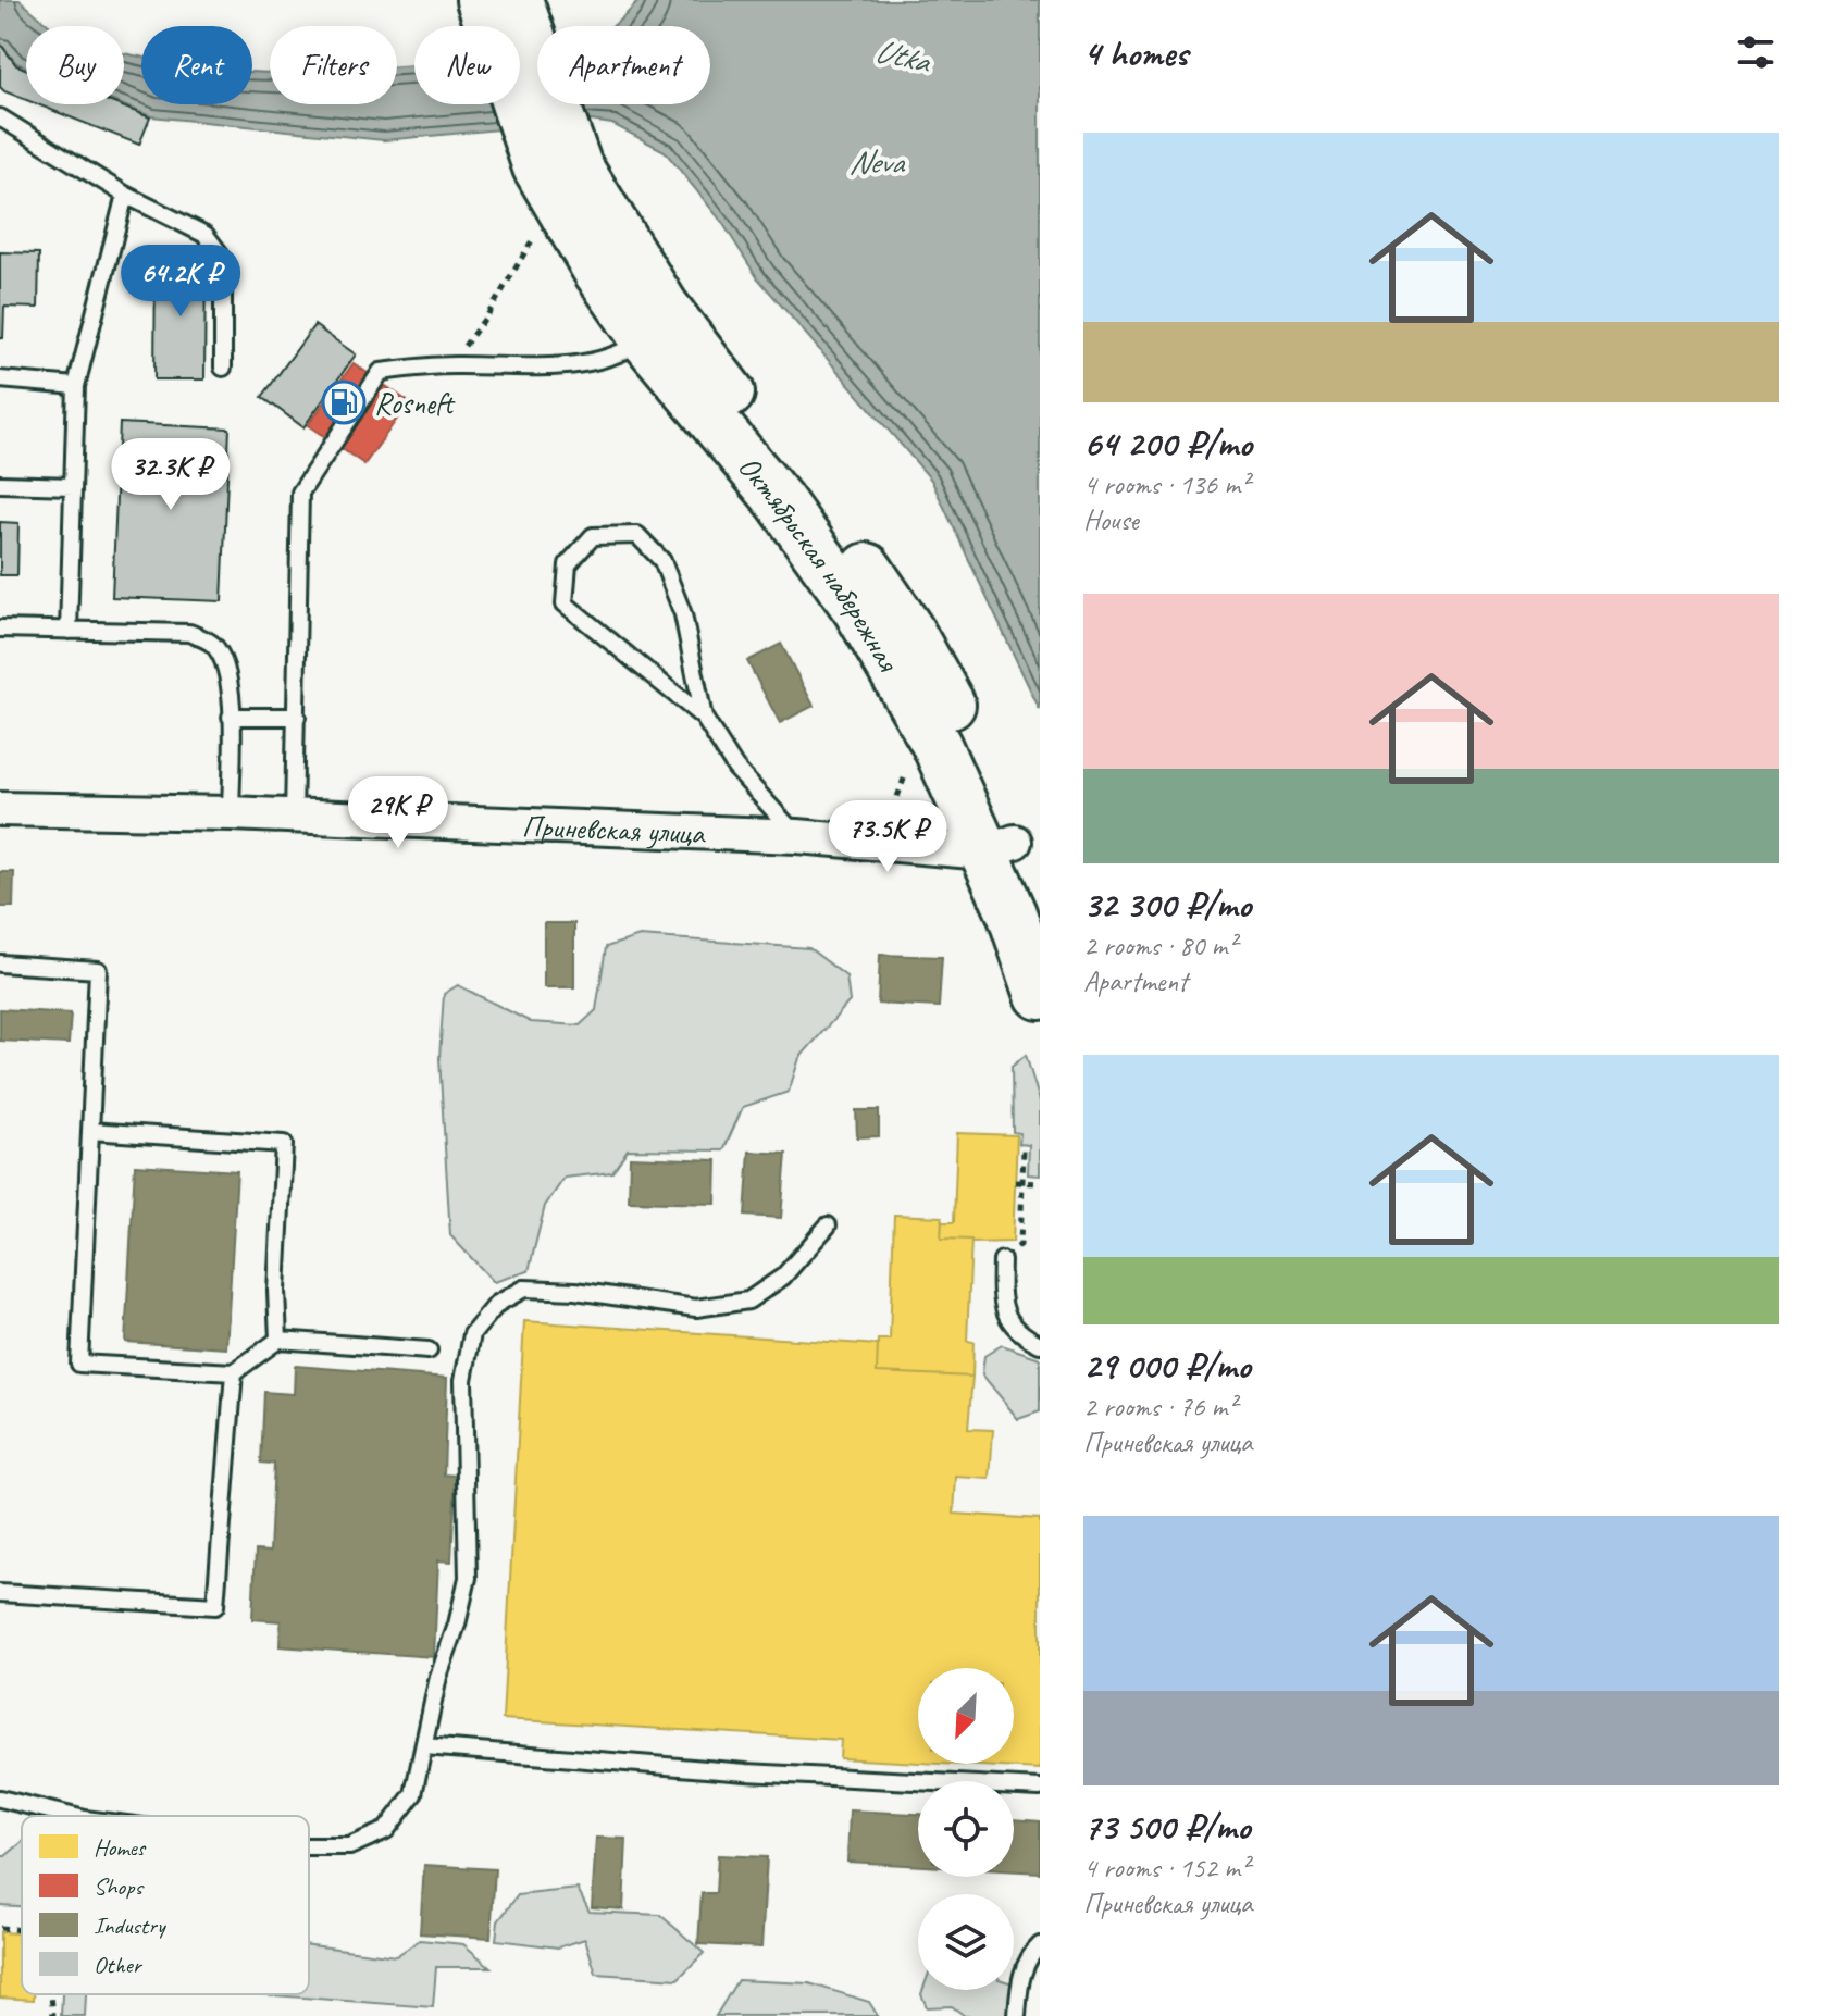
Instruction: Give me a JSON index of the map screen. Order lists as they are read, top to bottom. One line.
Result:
{"streets":{"main road":["Октябрьская набережная"],"street":["Приневская улица"]},"crossings":[["Октябрьская набережная","Приневская улица"]],"water":["Utka","Neva"],"places":{"fuel station":["Rosneft"]},"legend":["Homes","Shops","Industry","Other"],"north":"bottom left","page":{"heading":"4 homes","chip":["Buy","Rent","Filters","New","Apartment"],"list":[{"name":"64 200 ₽/mo","note":"4 rooms · 136 m² · House"},{"name":"32 300 ₽/mo","note":"2 rooms · 80 m² · Apartment"},{"name":"29 000 ₽/mo","note":"2 rooms · 76 m² · Приневская улица"},{"name":"73 500 ₽/mo","note":"4 rooms · 152 m² · Приневская улица"}],"price":["64.2K ₽","32.3K ₽","29K ₽","73.5K ₽"]}}
